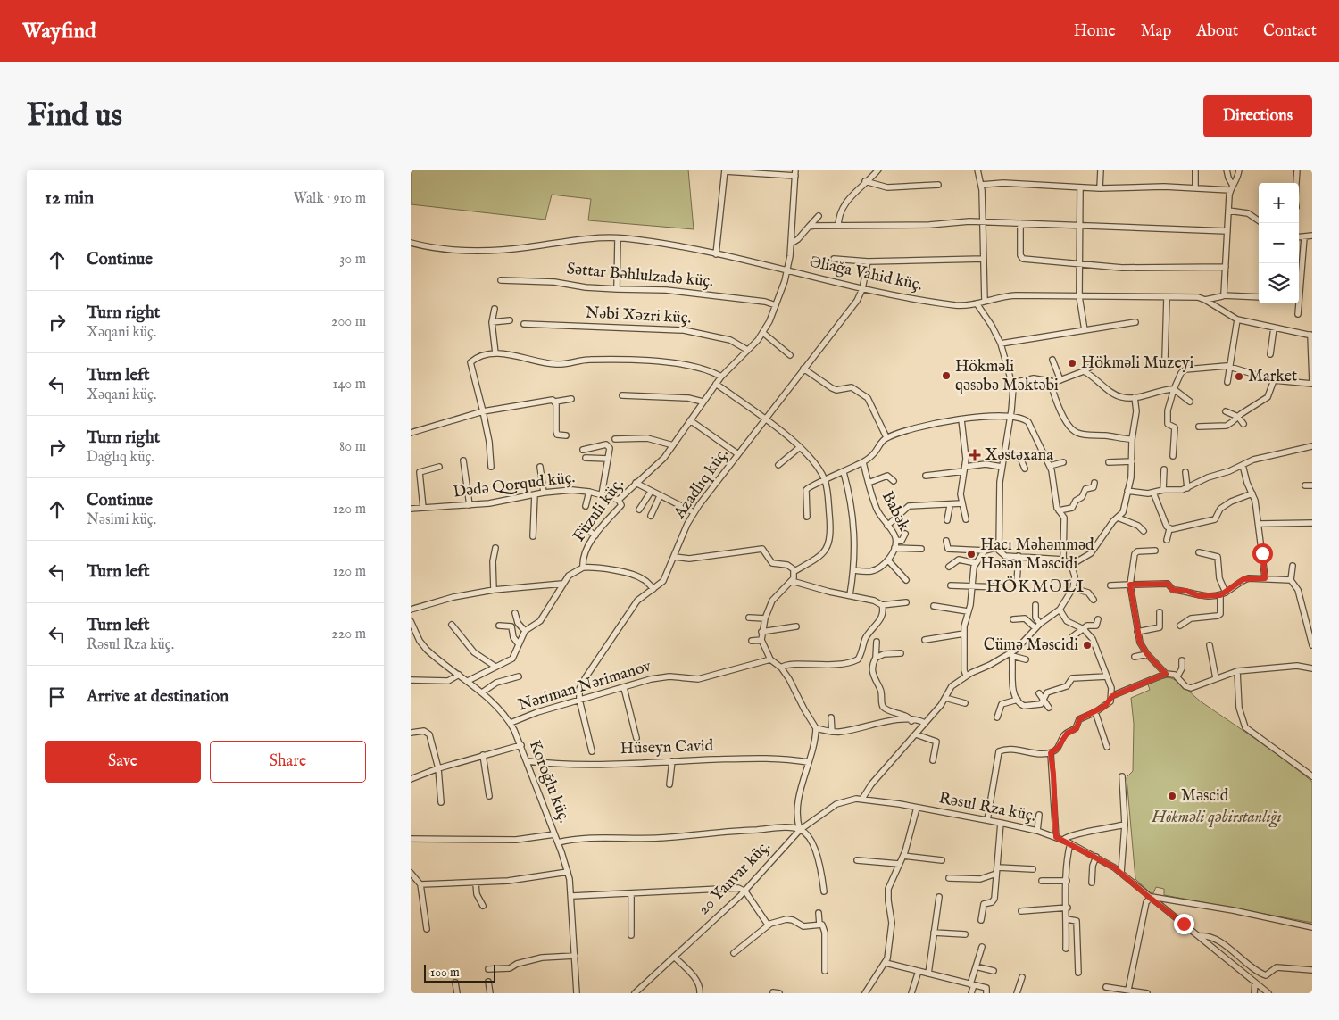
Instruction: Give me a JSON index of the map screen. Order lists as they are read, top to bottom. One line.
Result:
{"streets":{"street":["Əliağa Vahid küç.","Səttar Bəhlulzadə küç.","Nəbi Xəzri küç.","Azadlıq küç.","Dədə Qorqud küç.","Füzuli küç.","Babək","Nəriman Nərimanov","Hüseyn Cavid","Koroğlu küç.","Rəsul Rza küç.","20 Yanvar küç."]},"crossings":[["Əliağa Vahid küç.","Azadlıq küç."],["Əliağa Vahid küç.","Füzuli küç."],["Səttar Bəhlulzadə küç.","Füzuli küç."],["Nəbi Xəzri küç.","Füzuli küç."],["Azadlıq küç.","Nəriman Nərimanov"],["Dədə Qorqud küç.","Füzuli küç."],["Füzuli küç.","Koroğlu küç."],["Nəriman Nərimanov","Koroğlu küç."],["Hüseyn Cavid","Koroğlu küç."],["Rəsul Rza küç.","20 Yanvar küç."]],"districts":["HÖKMƏLI"],"parks":["Hökməli qəbirstanlığı"],"places":{"other":["Hökməli Muzeyi","Hökməli qəsəbə Məktəbi","Market","Hacı Məhəmməd Həsən Məscidi","Cümə Məscidi","Məscid"],"health":["Xəstəxana"]},"scale_bar":"100 m","page":{"header":"Wayfind","nav":["Home","Map","About","Contact"],"buttons":["Directions",["Save","Share"]],"title":"Find us","heading":["12 min","Walk · 910 m"],"map_buttons":["+","−"],"list":[["Continue","30 m"],["Turn right","Xəqani küç.","200 m"],["Turn left","Xəqani küç.","140 m"],["Turn right","Dağlıq küç.","80 m"],["Continue","Nəsimi küç.","120 m"],["Turn left","120 m"],["Turn left","Rəsul Rza küç.","220 m"],"Arrive at destination"],"scale":"100 m"}}
